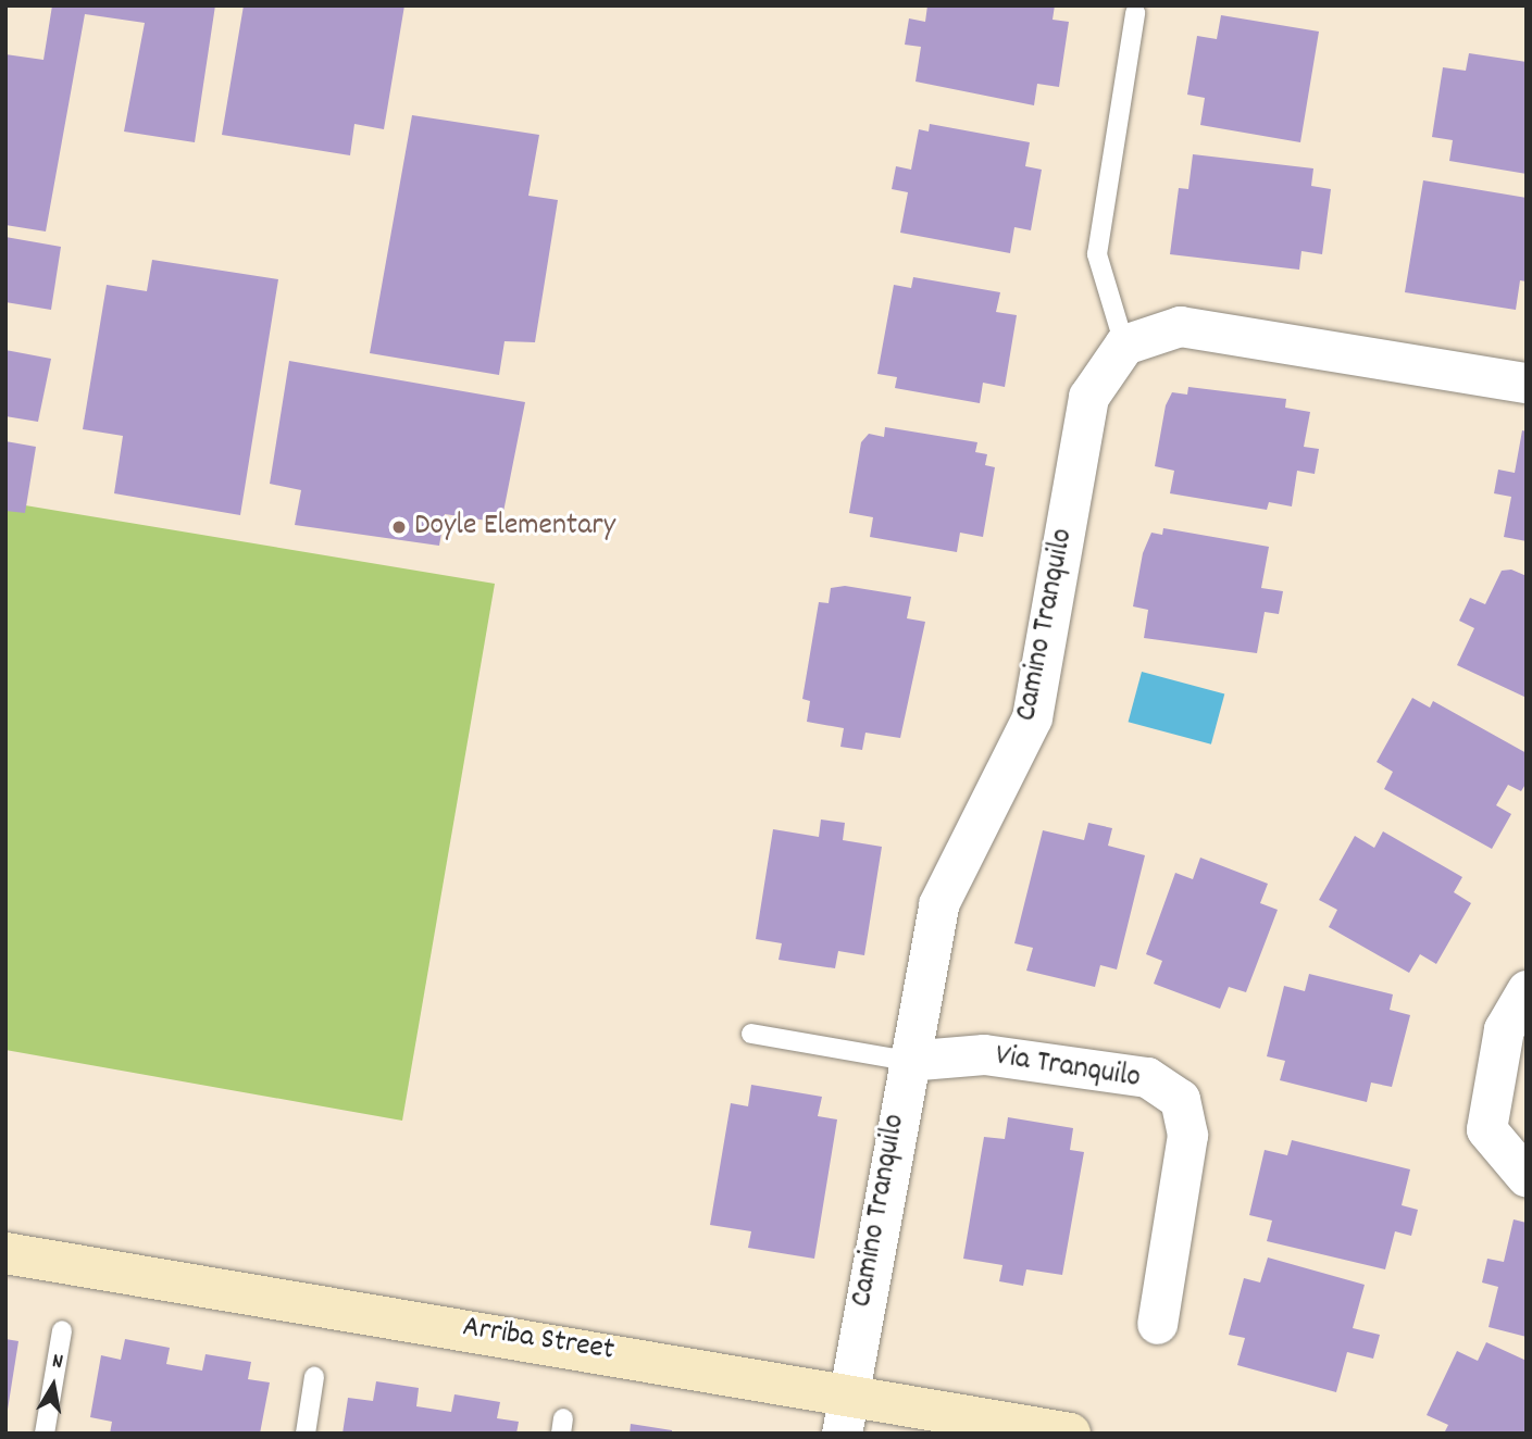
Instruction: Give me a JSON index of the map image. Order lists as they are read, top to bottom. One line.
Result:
{"streets":{"street":["Camino Tranquilo","Via Tranquilo","Arriba Street"]},"crossings":[["Camino Tranquilo","Via Tranquilo"],["Camino Tranquilo","Arriba Street"]],"places":["Doyle Elementary"],"north":"top"}
